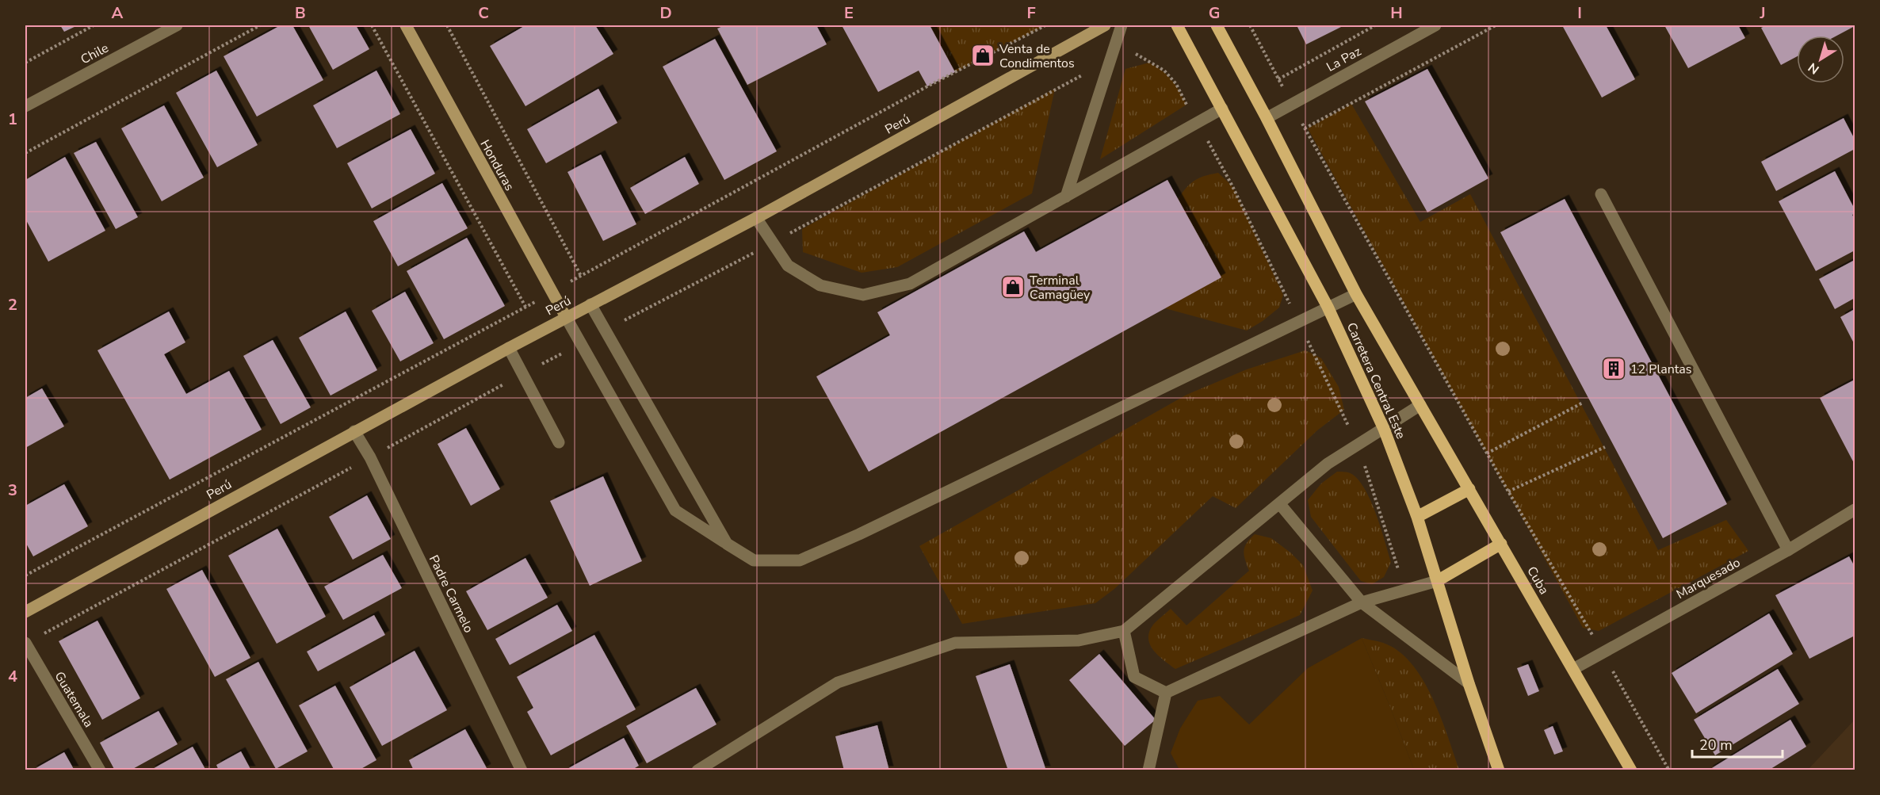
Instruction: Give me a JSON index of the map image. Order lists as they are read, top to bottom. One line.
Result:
{"streets":{"main road":["Carretera Central Este","Cuba"],"street":["Chile","La Paz","Perú","Honduras","Marquesado","Padre Carmelo","Guatemala"]},"crossings":[["La Paz","Carretera Central Este"],["Perú","Honduras"],["Perú","Padre Carmelo"],["Carretera Central Este","Cuba"],["Marquesado","Cuba"]],"places":{"shop":["Venta de Condimentos","Terminal Camagüey"],"building":["12 Plantas"]},"scale_bar":"20 m","north":"bottom left","grid":{"columns":["A","B","C","D","E","F","G","H","I","J"],"rows":["1","2","3","4"]}}
